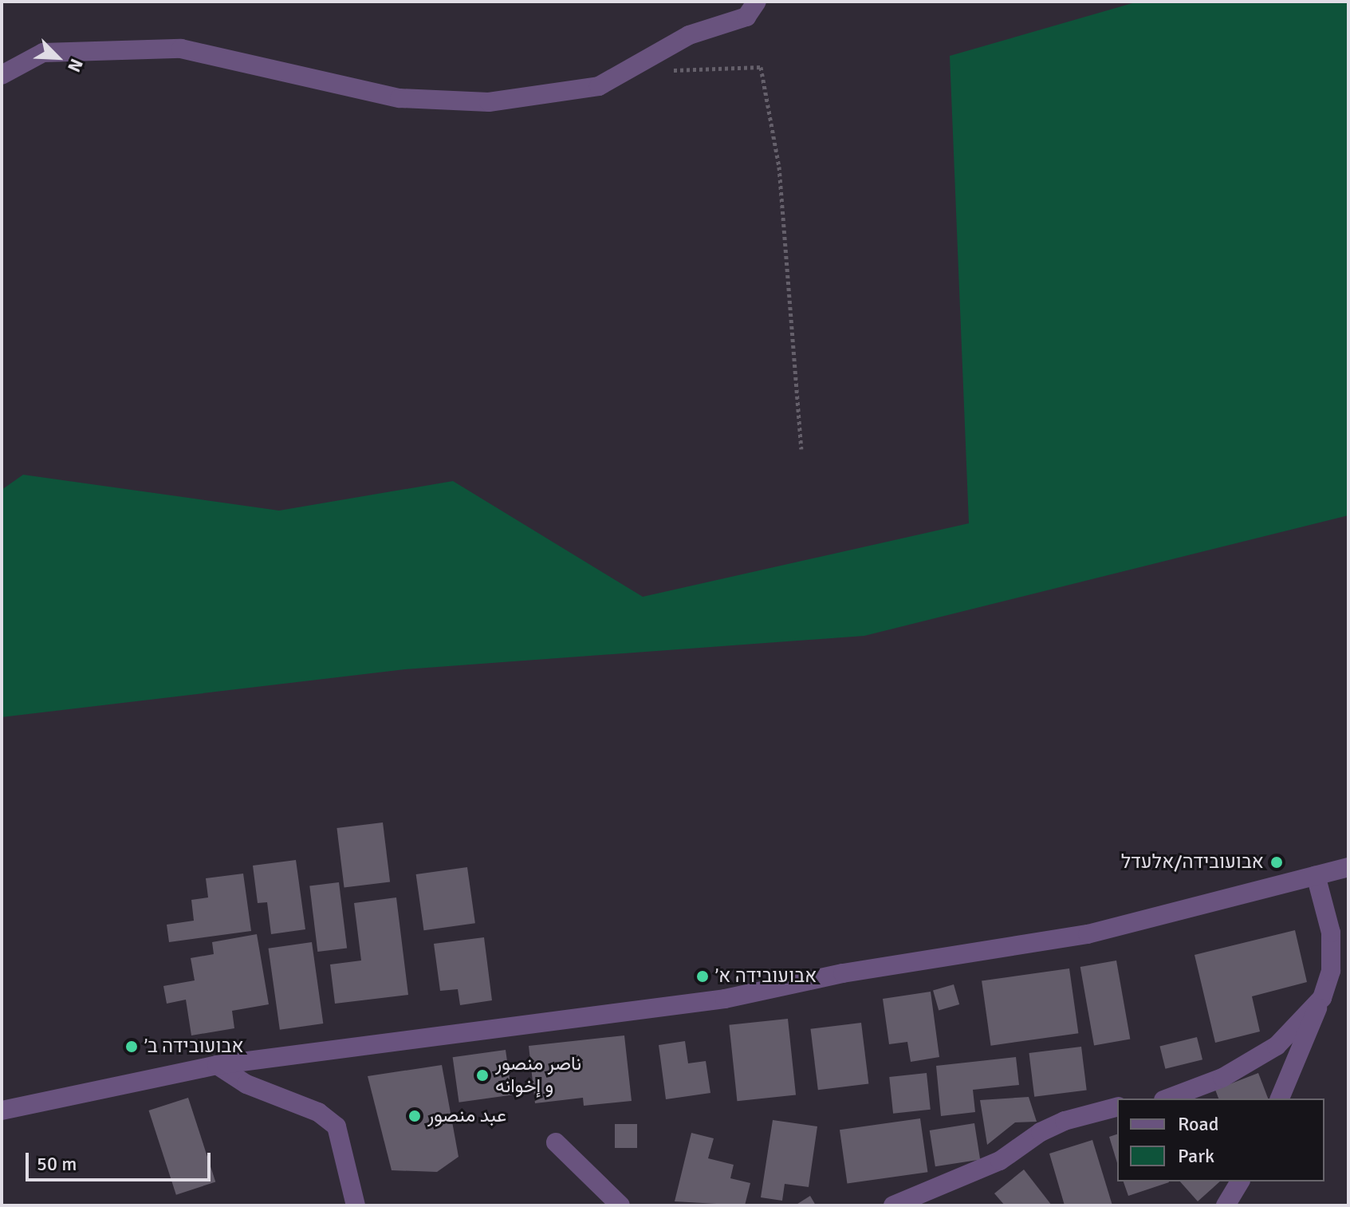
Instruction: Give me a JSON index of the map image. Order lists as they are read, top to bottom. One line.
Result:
{"places":["אבועובידה/אלעדל","אבועובידה א׳","אבועובידה ב׳","ناصر منصور و إخوانه","عبد منصور"],"legend":["Road","Park"],"scale_bar":"50 m","north":"bottom right"}
